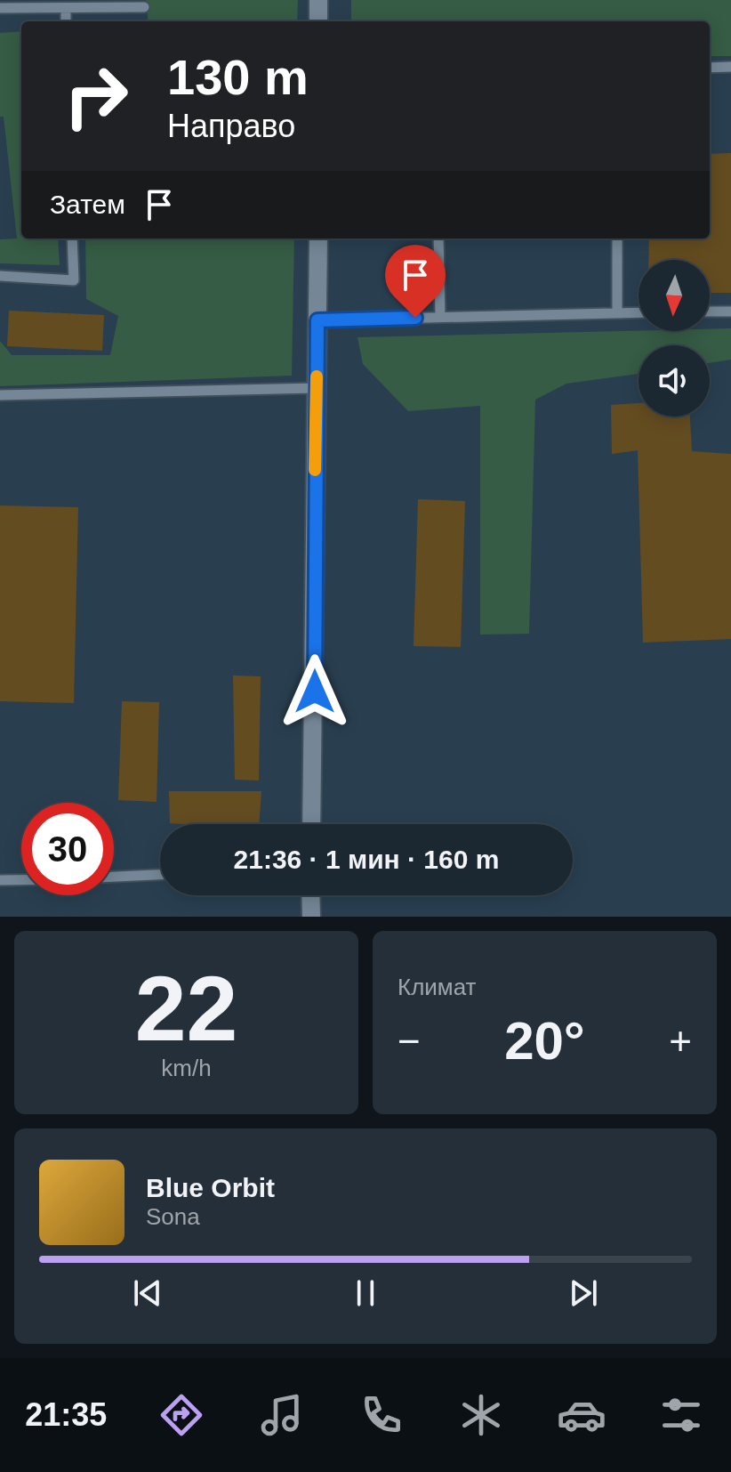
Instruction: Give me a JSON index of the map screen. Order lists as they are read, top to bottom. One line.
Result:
{"north":"bottom","page":{"turn":["130 m","Направо"],"then":"Затем","limit":"30","trip":"21:36 · 1 мин · 160 m","tile":[["22","km/h"],"Климат"],"heat":["−","20°","+"],"song":["Blue Orbit","Sona"],"tabs":"21:35"}}
